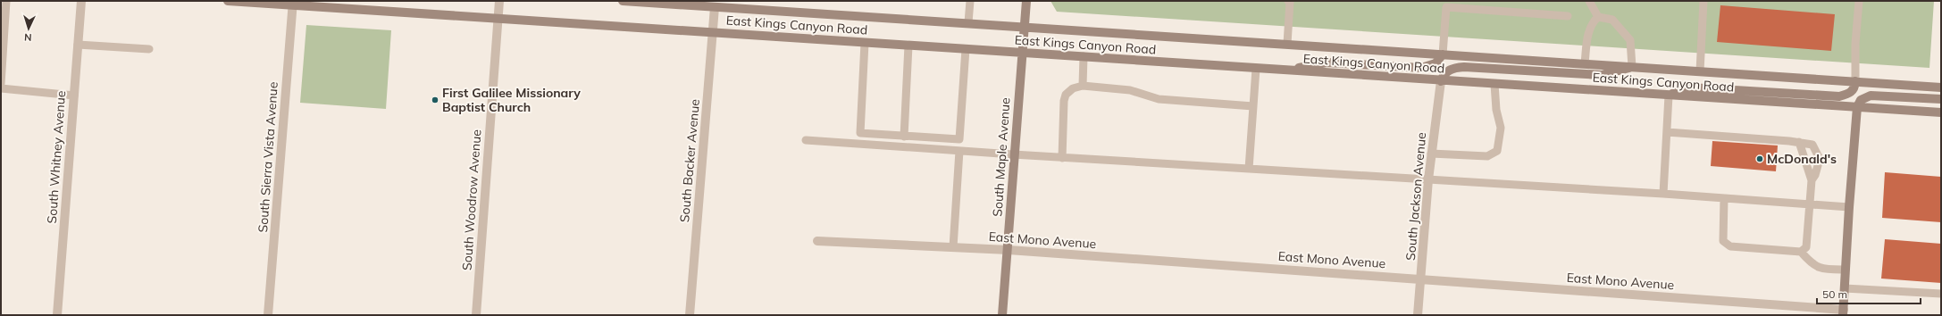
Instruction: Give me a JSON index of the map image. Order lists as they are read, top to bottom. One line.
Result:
{"streets":{"main road":["East Kings Canyon Road","South Maple Avenue"],"street":["South Whitney Avenue","South Sierra Vista Avenue","South Backer Avenue","South Jackson Avenue","South Woodrow Avenue","East Mono Avenue"]},"crossings":[["East Kings Canyon Road","South Sierra Vista Avenue"],["East Kings Canyon Road","South Maple Avenue"],["East Kings Canyon Road","South Backer Avenue"],["East Kings Canyon Road","South Jackson Avenue"],["East Kings Canyon Road","South Woodrow Avenue"],["South Maple Avenue","East Mono Avenue"],["South Jackson Avenue","East Mono Avenue"]],"places":["First Galilee Missionary Baptist Church","McDonald's"],"scale_bar":"50 m","north":"bottom"}
